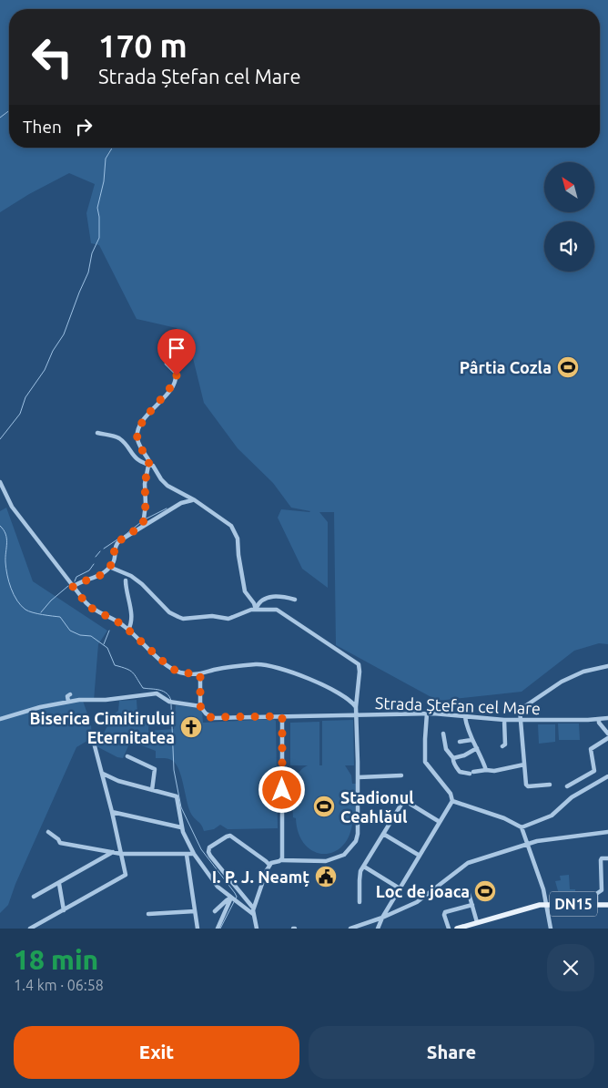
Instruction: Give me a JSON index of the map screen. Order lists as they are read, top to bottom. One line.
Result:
{"streets":{"main road":["DN15"],"street":["Strada Ștefan cel Mare"]},"places":{"sports":["Pârtia Cozla","Stadionul Ceahlăul","Loc de joaca"],"church":["Biserica Cimitirului Eternitatea"],"public building":["I. P. J. Neamț"]},"north":"top left","page":{"turn":["170 m","Strada Ștefan cel Mare"],"then":"Then","heading":["18 min","1.4 km · 06:58"],"buttons":["Exit","Share"]}}
